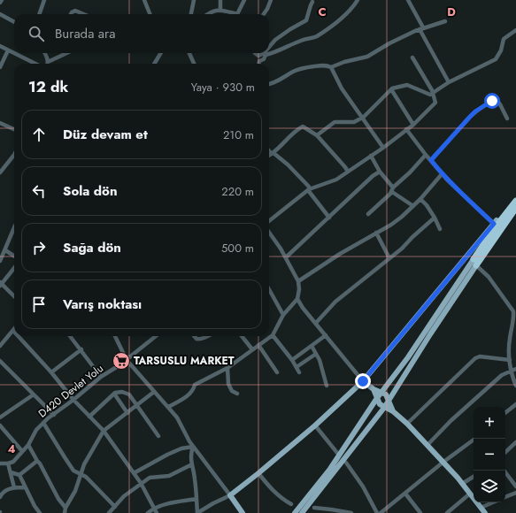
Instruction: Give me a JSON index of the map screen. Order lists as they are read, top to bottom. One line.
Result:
{"streets":{"street":["D420 Devlet Yolu"]},"places":{"supermarket":["TARSUSLU MARKET"]},"page":{"search":"Burada ara","heading":["12 dk","Yaya · 930 m"],"list":[["Düz devam et","210 m"],["Sola dön","220 m"],["Sağa dön","500 m"],"Varış noktası"],"map_buttons":["+","−"]},"grid":{"columns":["C","D"],"rows":["4"]}}
